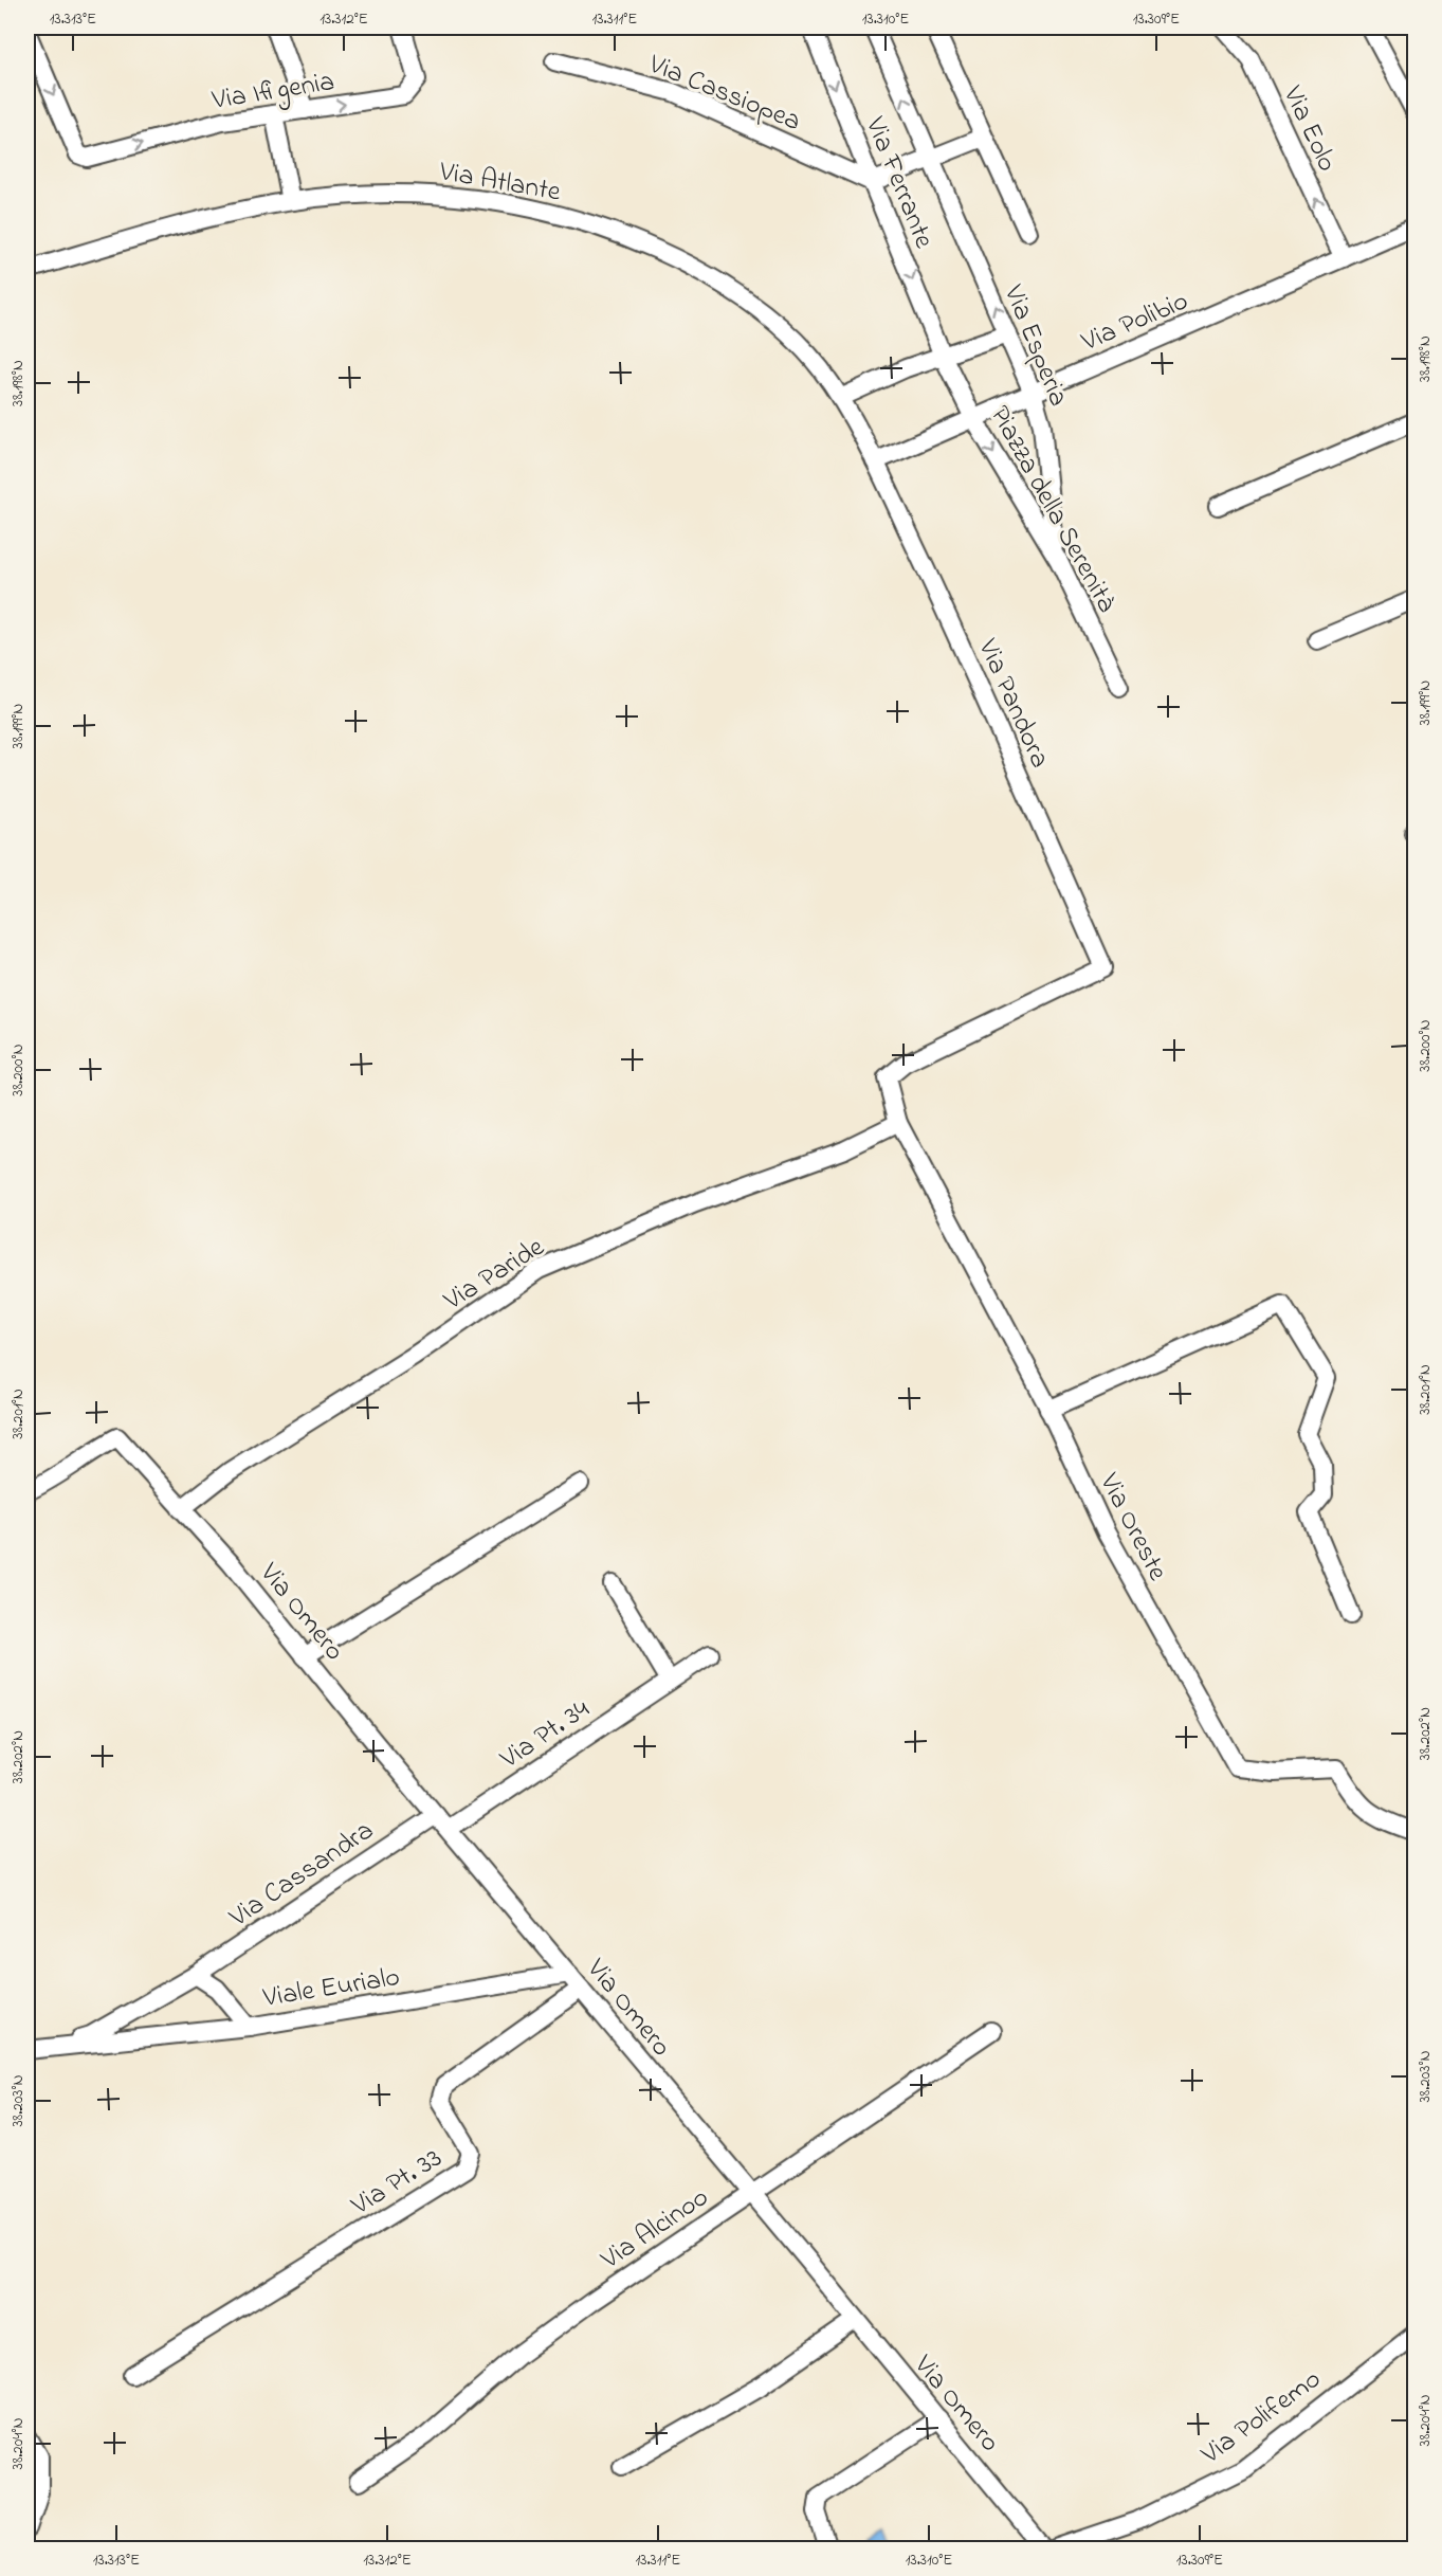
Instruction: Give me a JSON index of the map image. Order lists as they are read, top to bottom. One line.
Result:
{"streets":{"street":["Via Ifigenia","Via Cassiopea","Via Eolo","Via Atlante","Via Ferrante","Via Polibio","Via Esperia","Piazza della Serenità","Via Pandora","Via Paride","Via Oreste","Via Omero","Via Pt. 34","Via Cassandra","Viale Eurialo","Via Pt. 33","Via Alcinoo","Via Polifemo"]},"crossings":[["Via Cassiopea","Via Ferrante"],["Via Eolo","Via Polibio"],["Via Atlante","Via Polibio"],["Via Atlante","Via Pandora"],["Via Ferrante","Piazza della Serenità"],["Via Polibio","Via Esperia"],["Via Polibio","Piazza della Serenità"],["Via Polibio","Via Pandora"],["Via Esperia","Piazza della Serenità"],["Via Pandora","Via Oreste"],["Via Paride","Via Oreste"],["Via Paride","Via Omero"],["Via Omero","Via Pt. 34"],["Via Omero","Via Cassandra"],["Via Omero","Viale Eurialo"],["Via Omero","Via Pt. 33"],["Via Omero","Via Alcinoo"],["Via Cassandra","Viale Eurialo"]],"one_way":["Piazza della Serenità"],"coordinates":["13.313°E","13.312°E","13.311°E","13.310°E","13.309°E","38.198°N","38.199°N","38.200°N","38.201°N","38.202°N","38.203°N","38.204°N"]}
